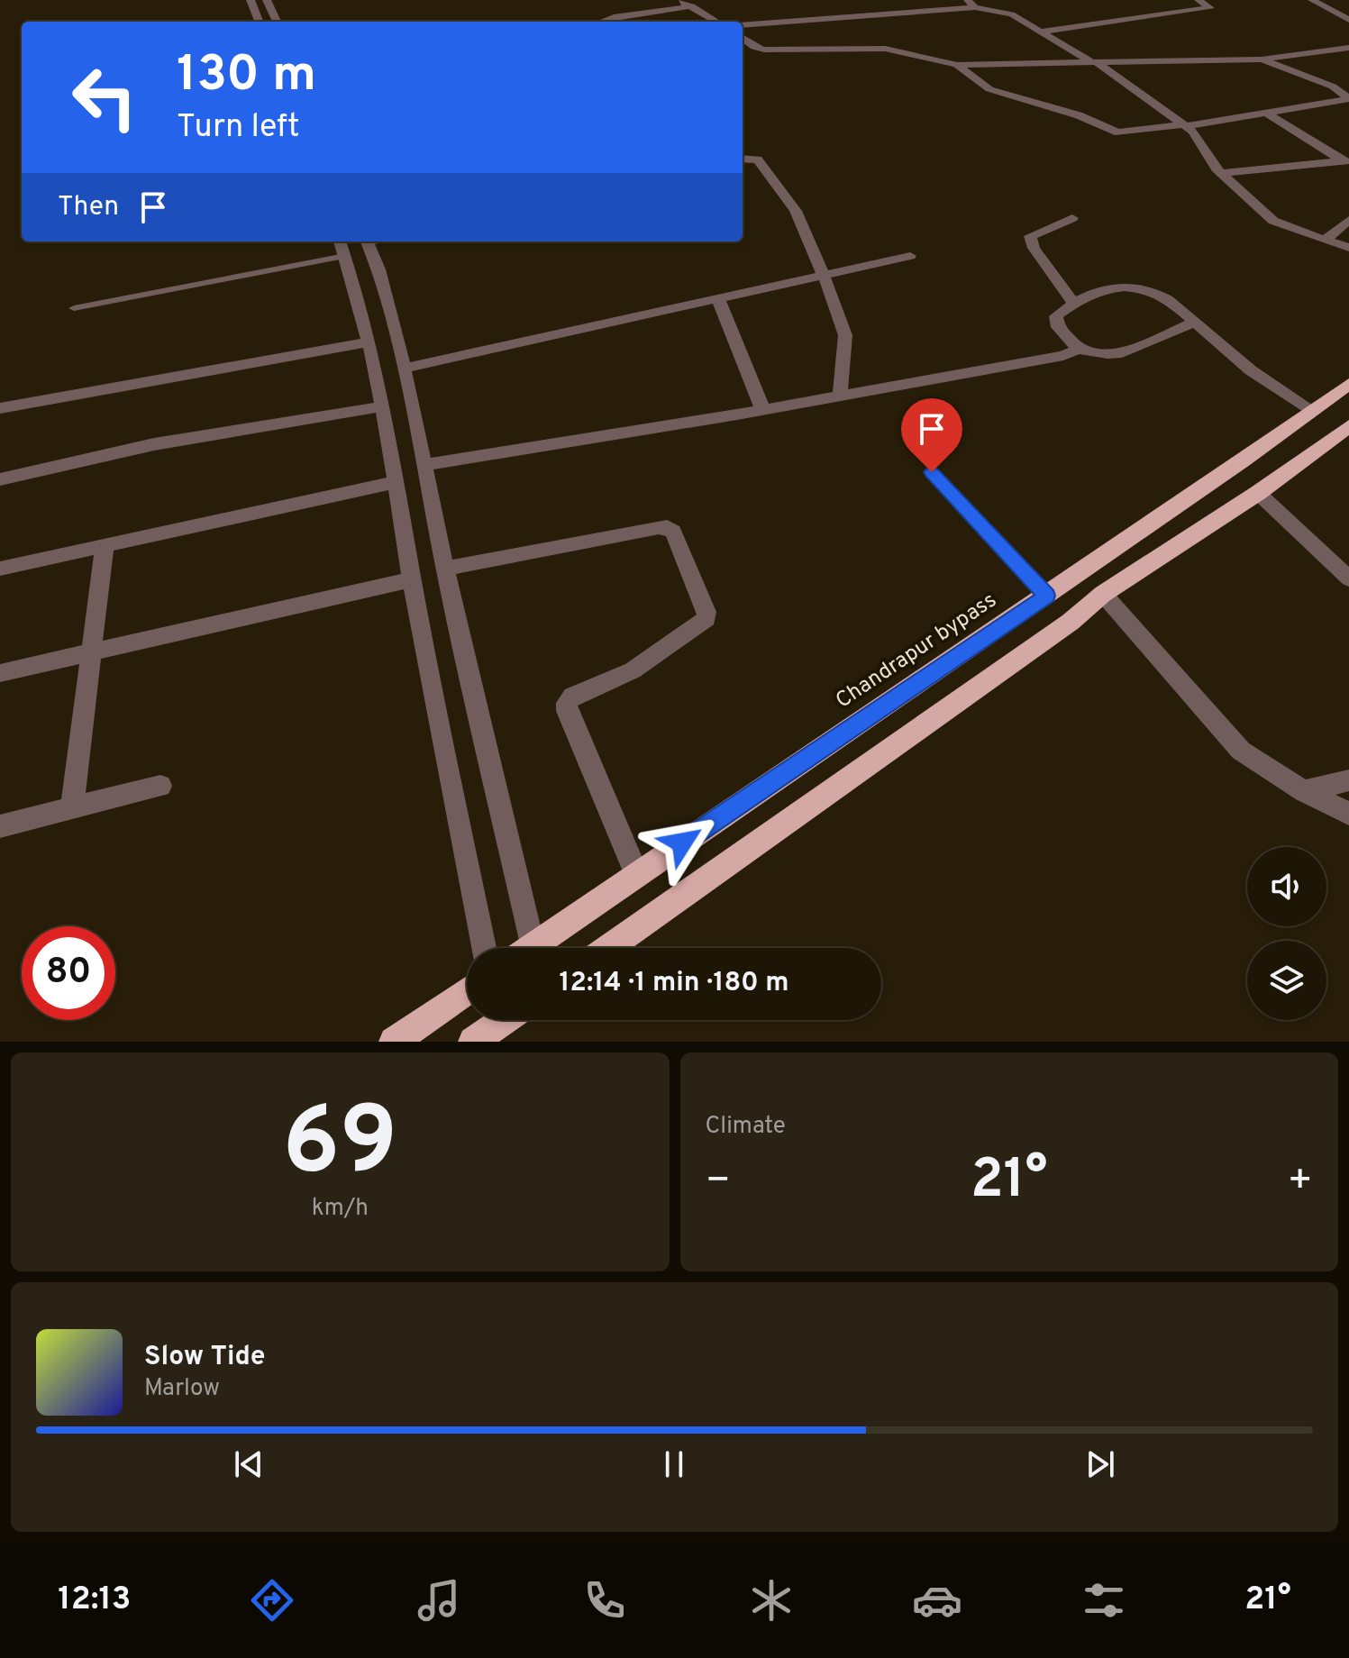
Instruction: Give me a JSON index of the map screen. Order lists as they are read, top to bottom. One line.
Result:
{"streets":{"highway":["Chandrapur bypass"]},"page":{"turn":["130 m","Turn left"],"then":"Then","limit":"80","trip":"12:14 · 1 min · 180 m","tile":[["69","km/h"],"Climate"],"heat":["−","21°","+"],"song":["Slow Tide","Marlow"],"tabs":["12:13","21°"]}}
